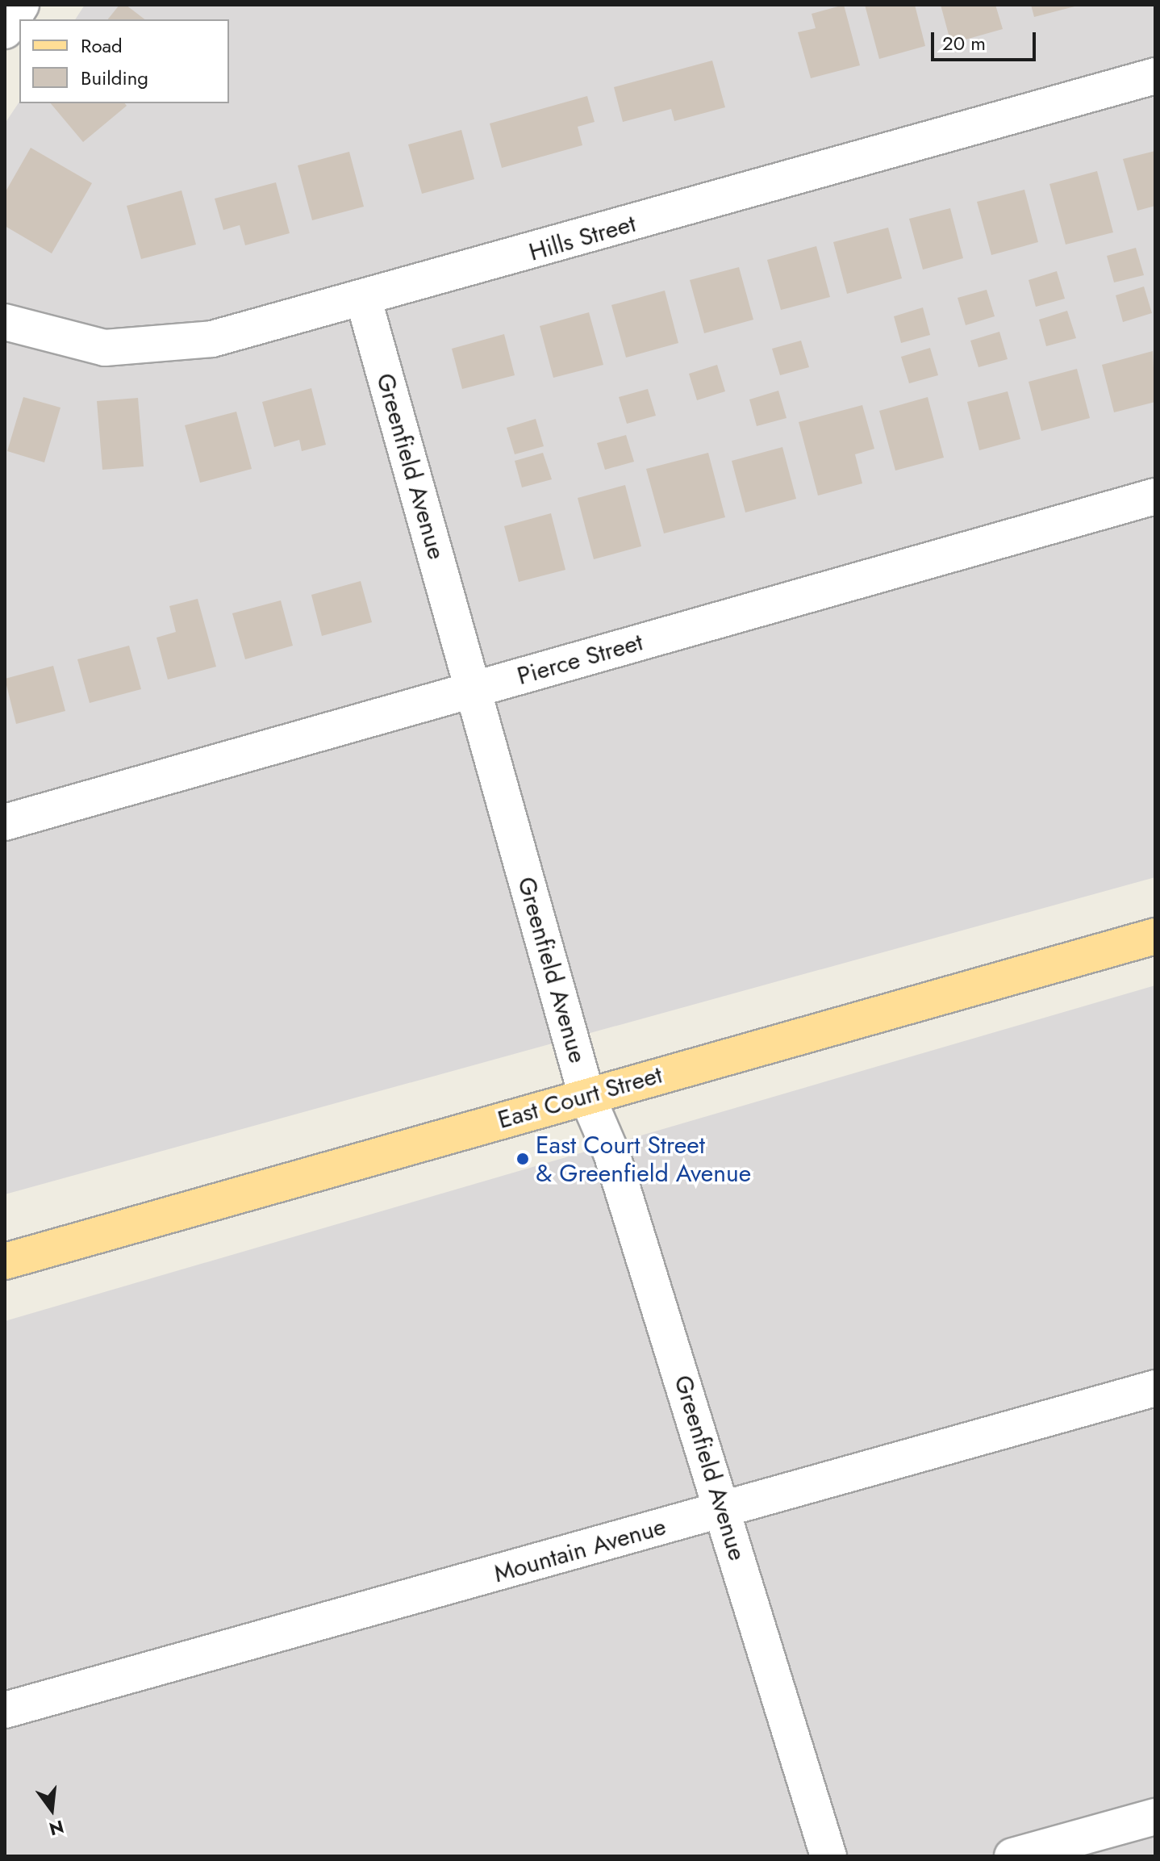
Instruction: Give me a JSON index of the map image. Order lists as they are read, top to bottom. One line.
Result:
{"streets":{"main road":["East Court Street"],"street":["Hills Street","Greenfield Avenue","Pierce Street","Mountain Avenue"]},"crossings":[["Hills Street","Greenfield Avenue"],["Greenfield Avenue","Pierce Street"],["Greenfield Avenue","East Court Street"],["Greenfield Avenue","Mountain Avenue"]],"places":["East Court Street & Greenfield Avenue"],"legend":["Road","Building"],"scale_bar":"20 m","north":"bottom"}
